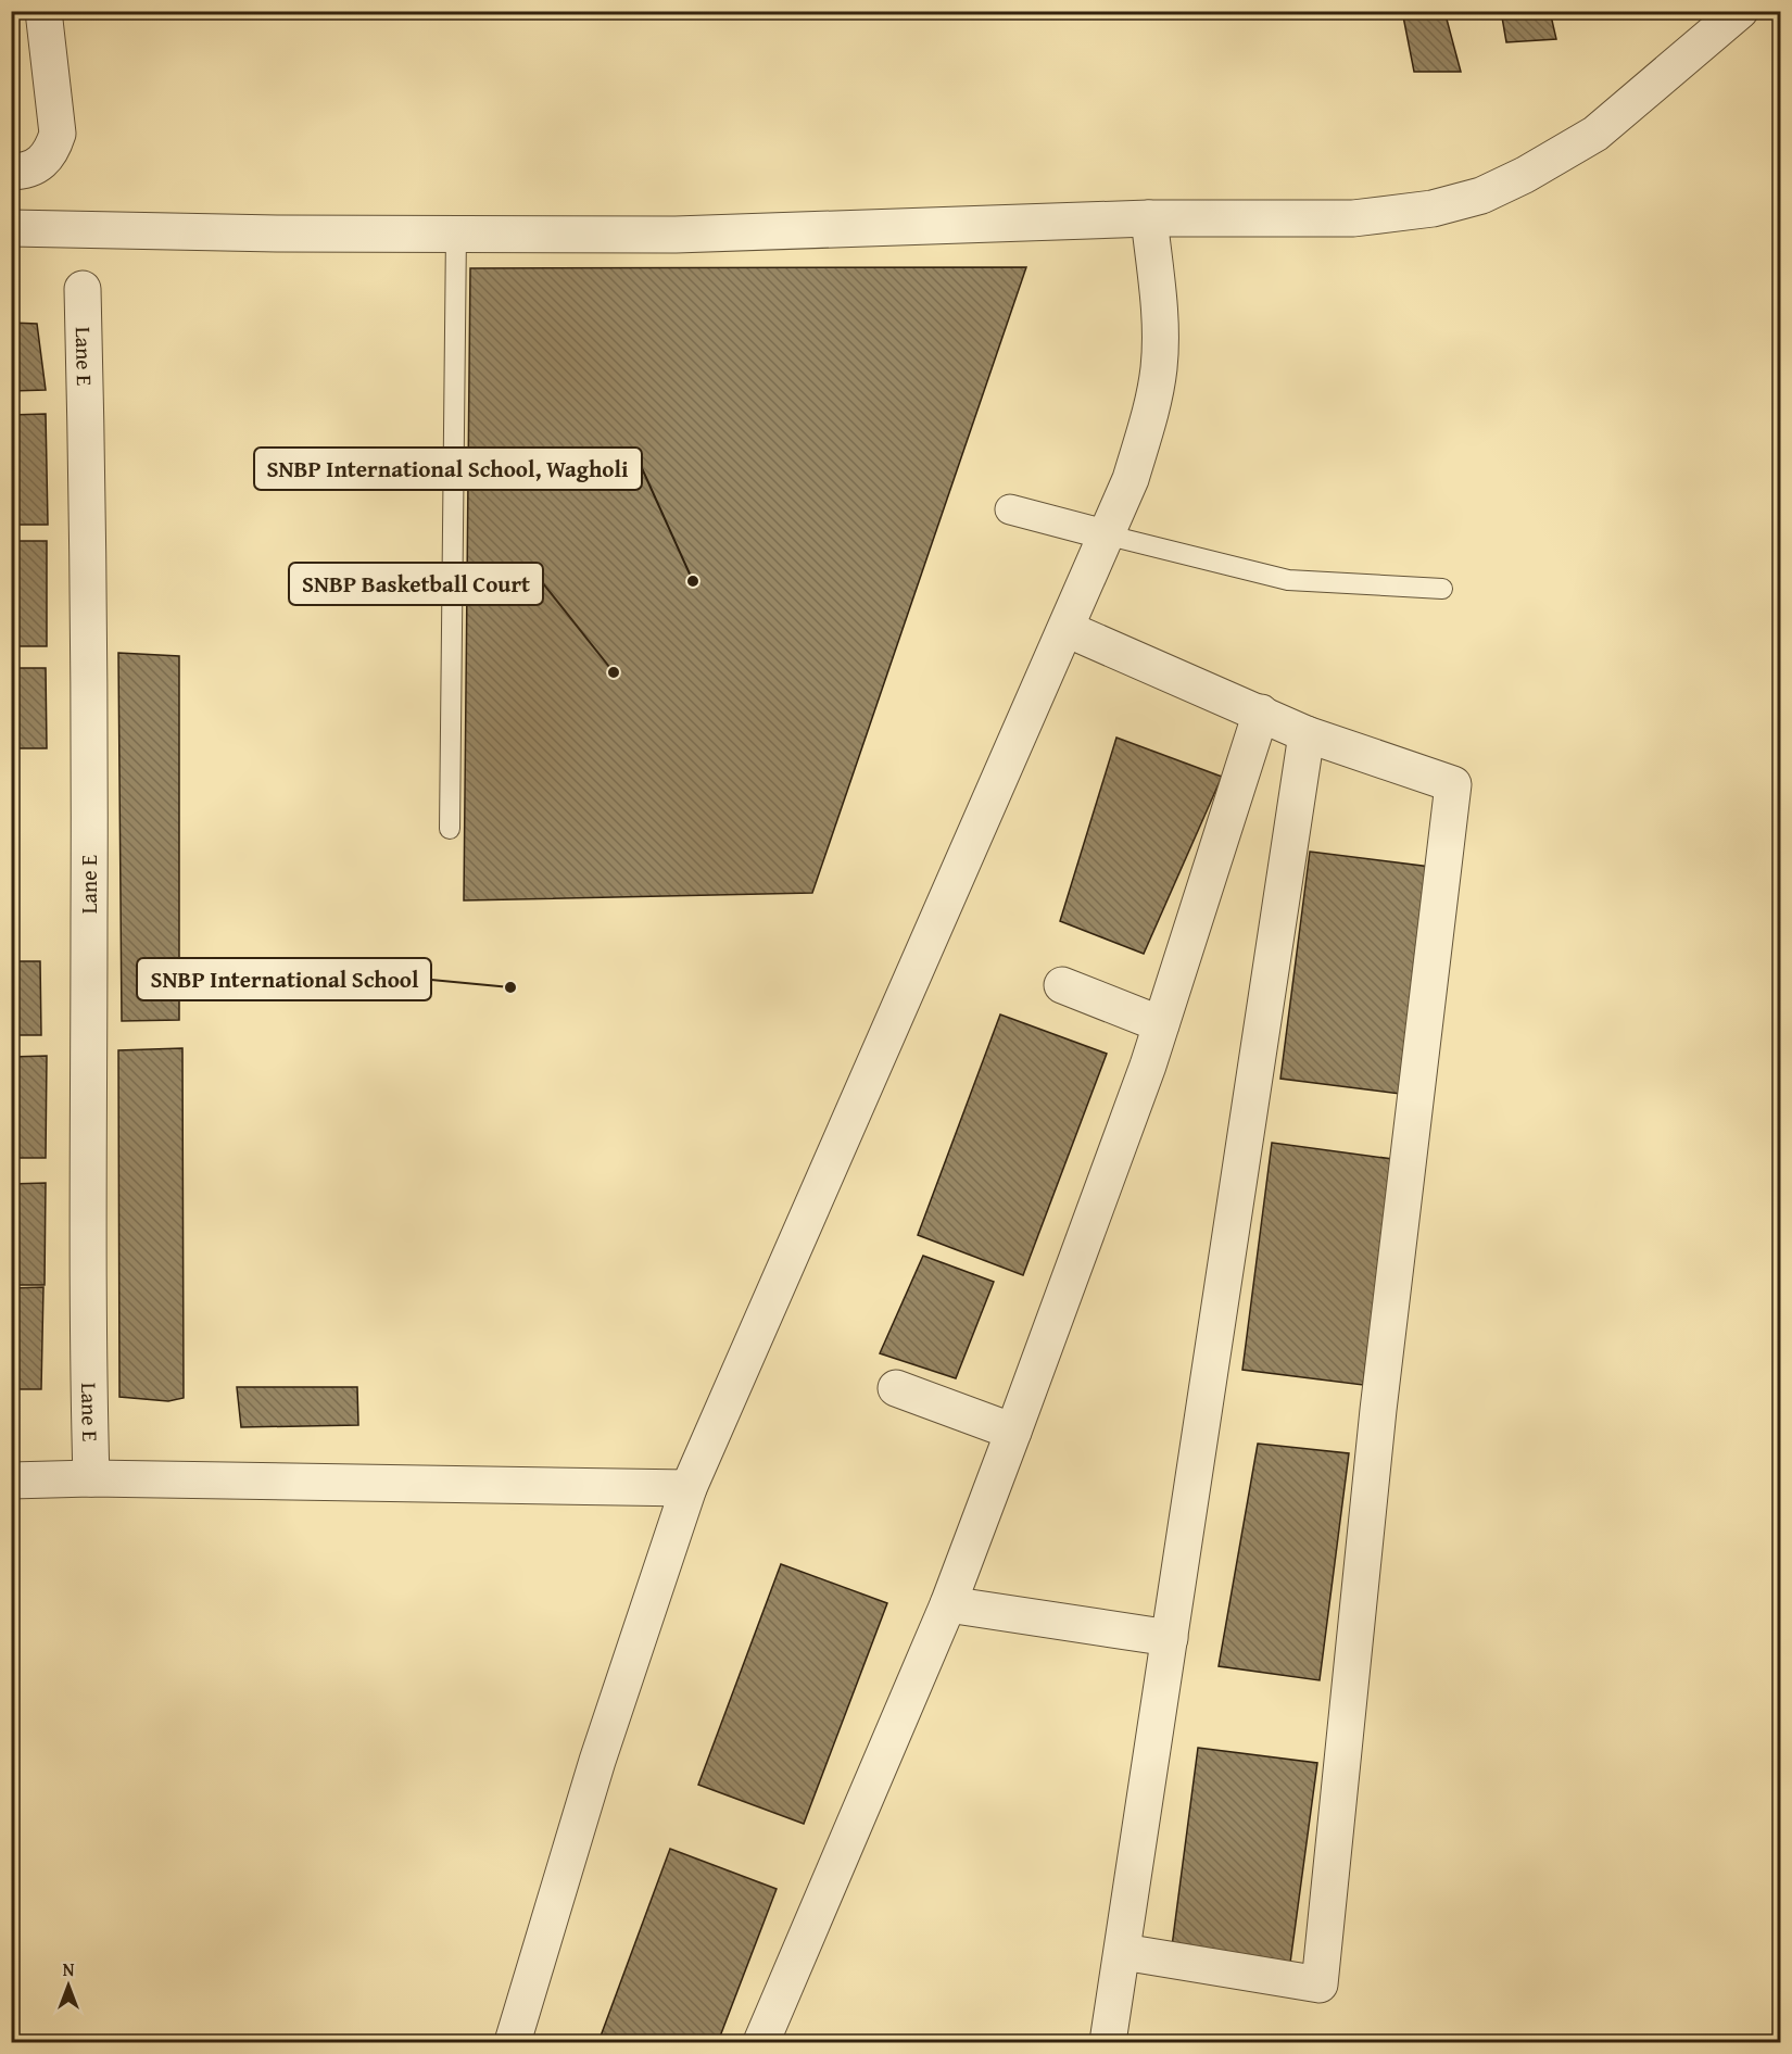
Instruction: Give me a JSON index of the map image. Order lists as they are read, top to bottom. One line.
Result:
{"streets":{"street":["Lane E"]},"places":["SNBP International School, Wagholi","SNBP Basketball Court","SNBP International School"],"north":"top"}
